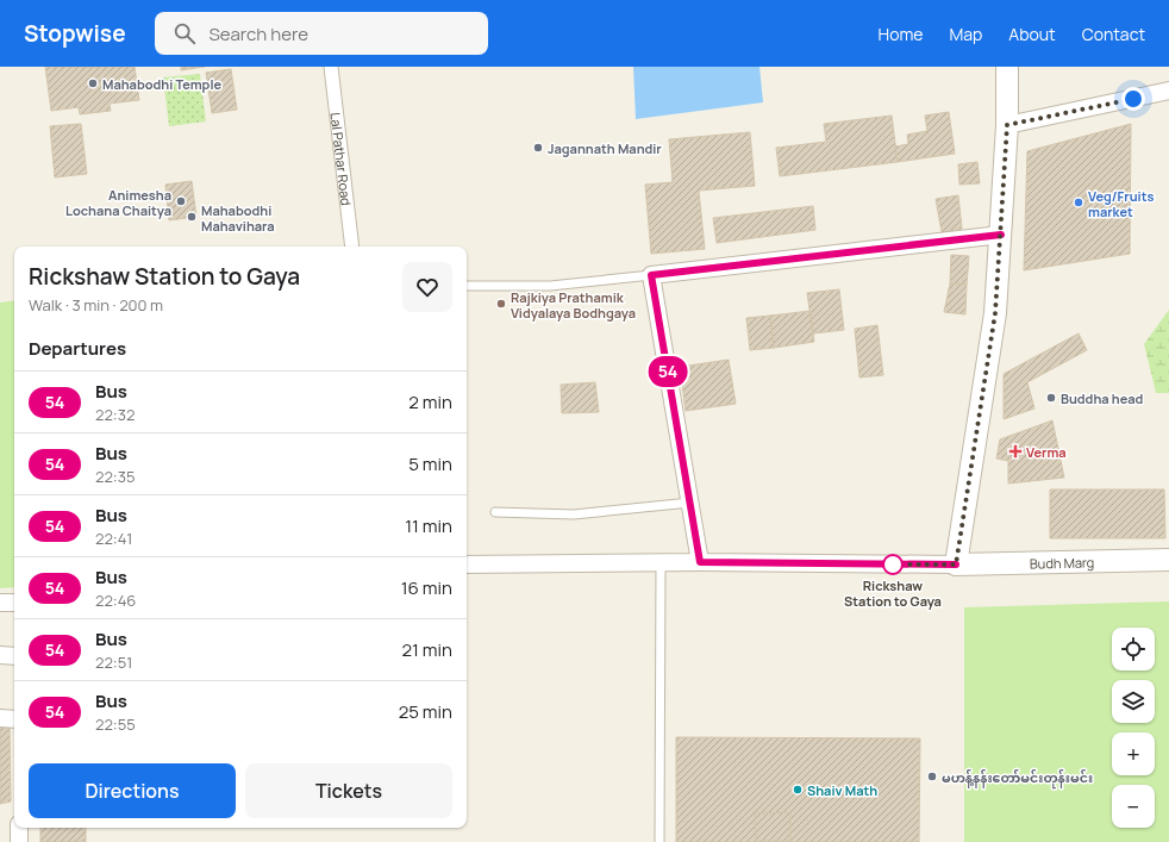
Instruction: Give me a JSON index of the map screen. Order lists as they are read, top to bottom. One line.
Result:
{"streets":{"street":["Lal Pathar Road","Budh Marg"]},"places":{"other":["Mahabodhi Temple","Jagannath Mandir","Animesha Lochana Chaitya","Veg/Fruits market","Mahabodhi Mahavihara","Rajkiya Prathamik Vidyalaya Bodhgaya","Buddha head","Rickshaw Station to Gaya","မဟန့်နန်းတော်မင်းတုန်းမင်း","Shaiv Math"],"health":["Verma"]},"lines":["bus line 54"],"page":{"header":"Stopwise","search":"Search here","nav":["Home","Map","About","Contact"],"on_map":"54","heading":[["Rickshaw Station to Gaya","Walk · 3 min · 200 m"],"Departures"],"list":[{"mark":"54","name":"Bus","note":"22:32","value":"2 min"},{"mark":"54","name":"Bus","note":"22:35","value":"5 min"},{"mark":"54","name":"Bus","note":"22:41","value":"11 min"},{"mark":"54","name":"Bus","note":"22:46","value":"16 min"},{"mark":"54","name":"Bus","note":"22:51","value":"21 min"},{"mark":"54","name":"Bus","note":"22:55","value":"25 min"}],"map_buttons":["+","−"],"buttons":["Directions","Tickets"]}}
